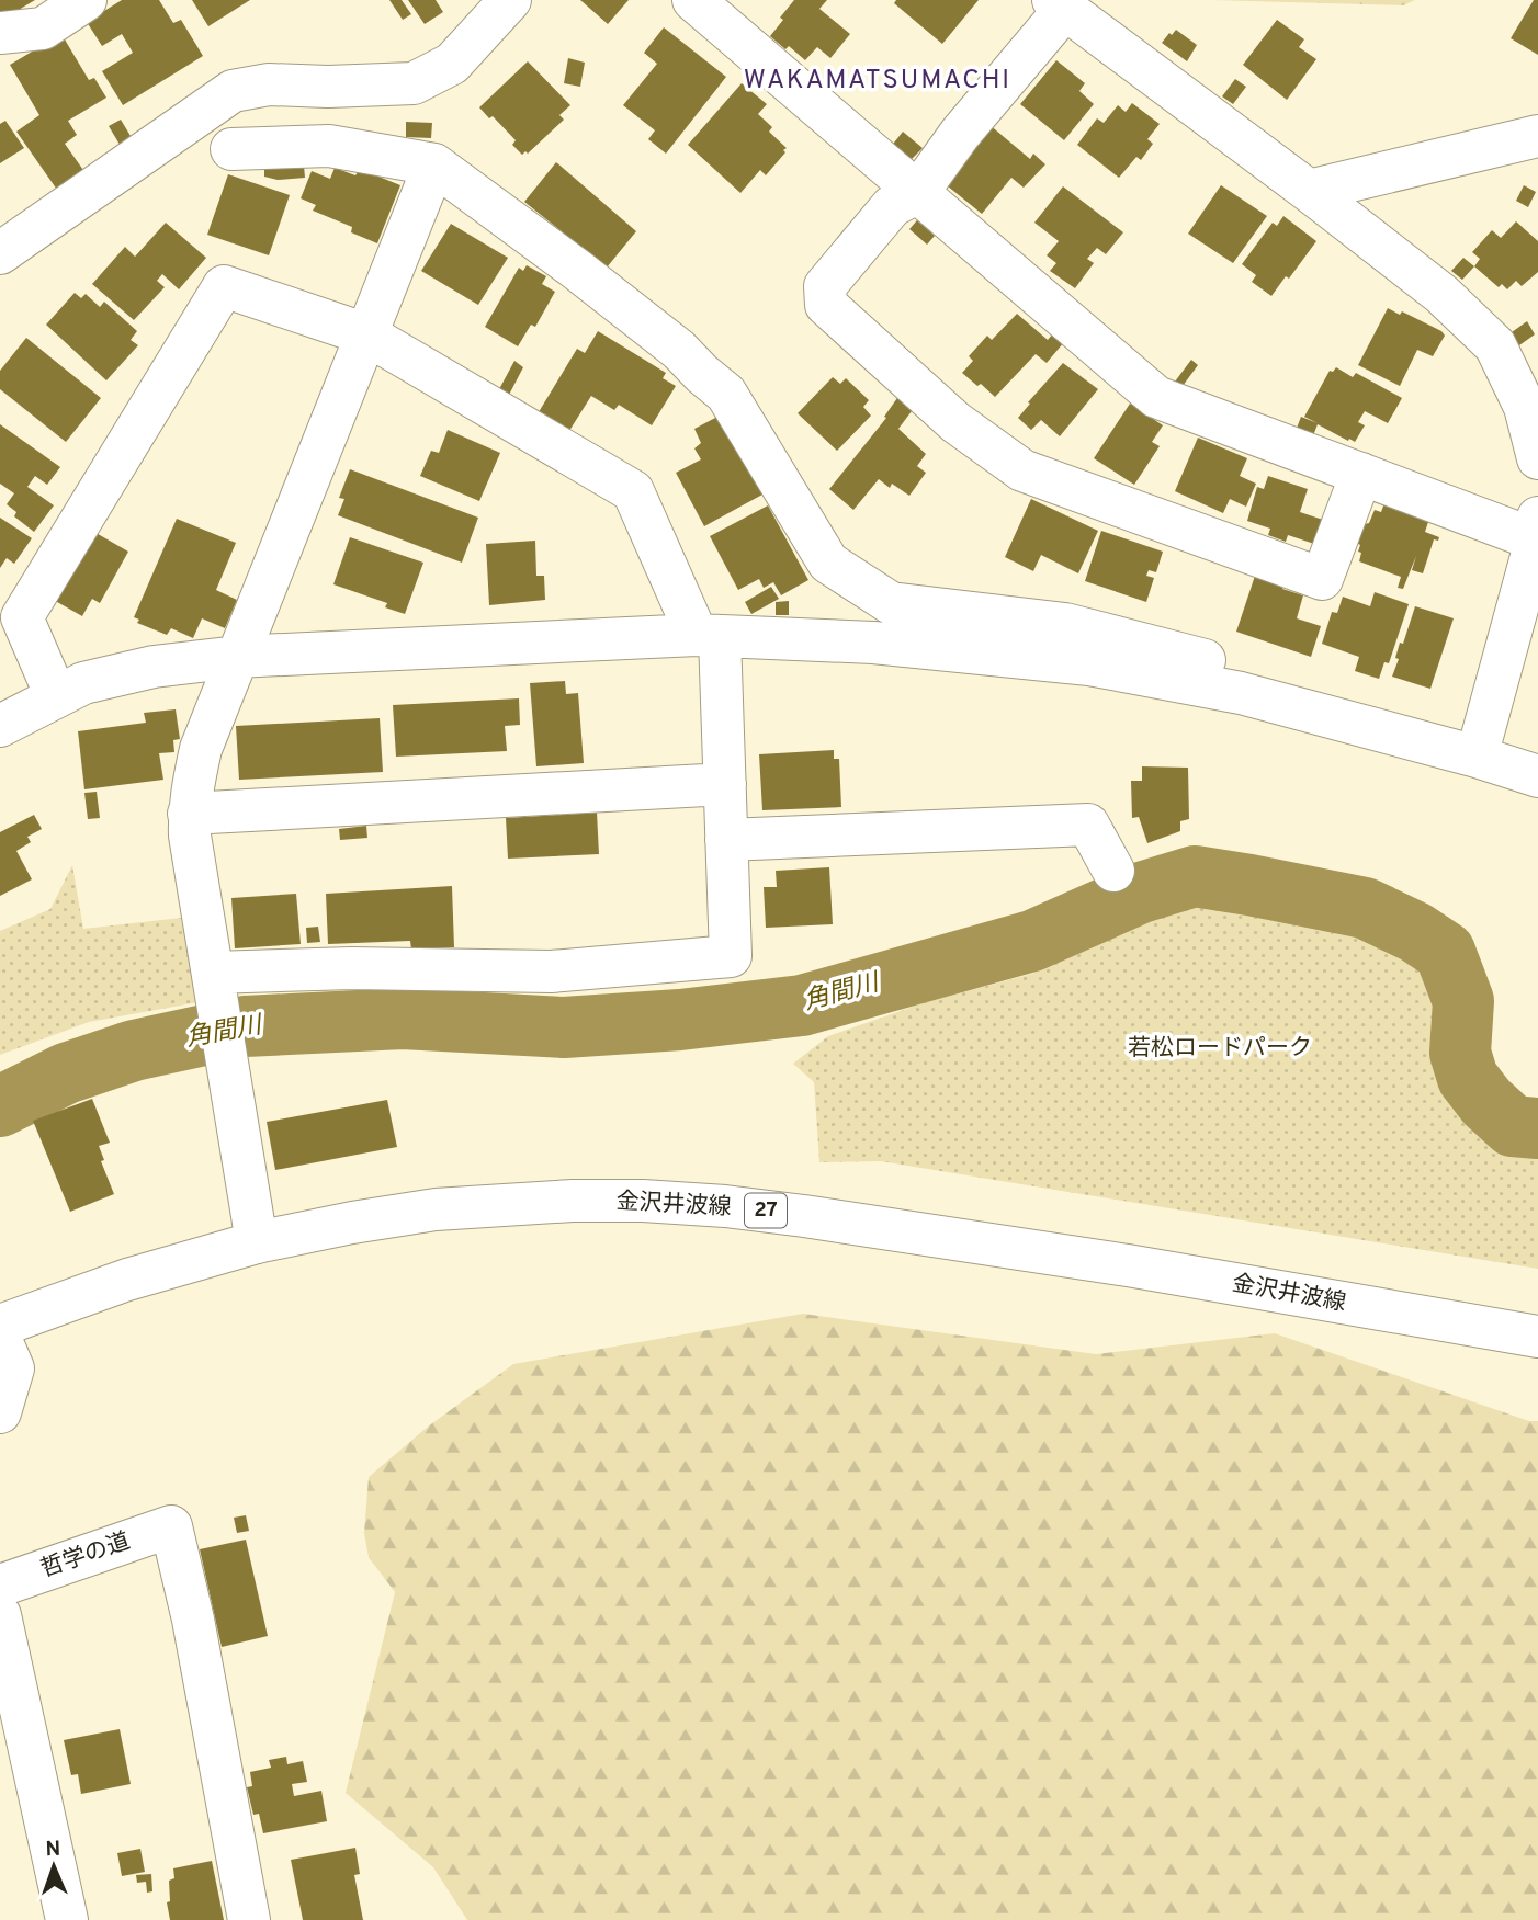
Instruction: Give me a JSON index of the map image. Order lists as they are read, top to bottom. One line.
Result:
{"streets":{"street":["金沢井波線","27","哲学の道"]},"districts":["WAKAMATSUMACHI"],"water":["角間川"],"parks":["若松ロードパーク"],"north":"top"}
